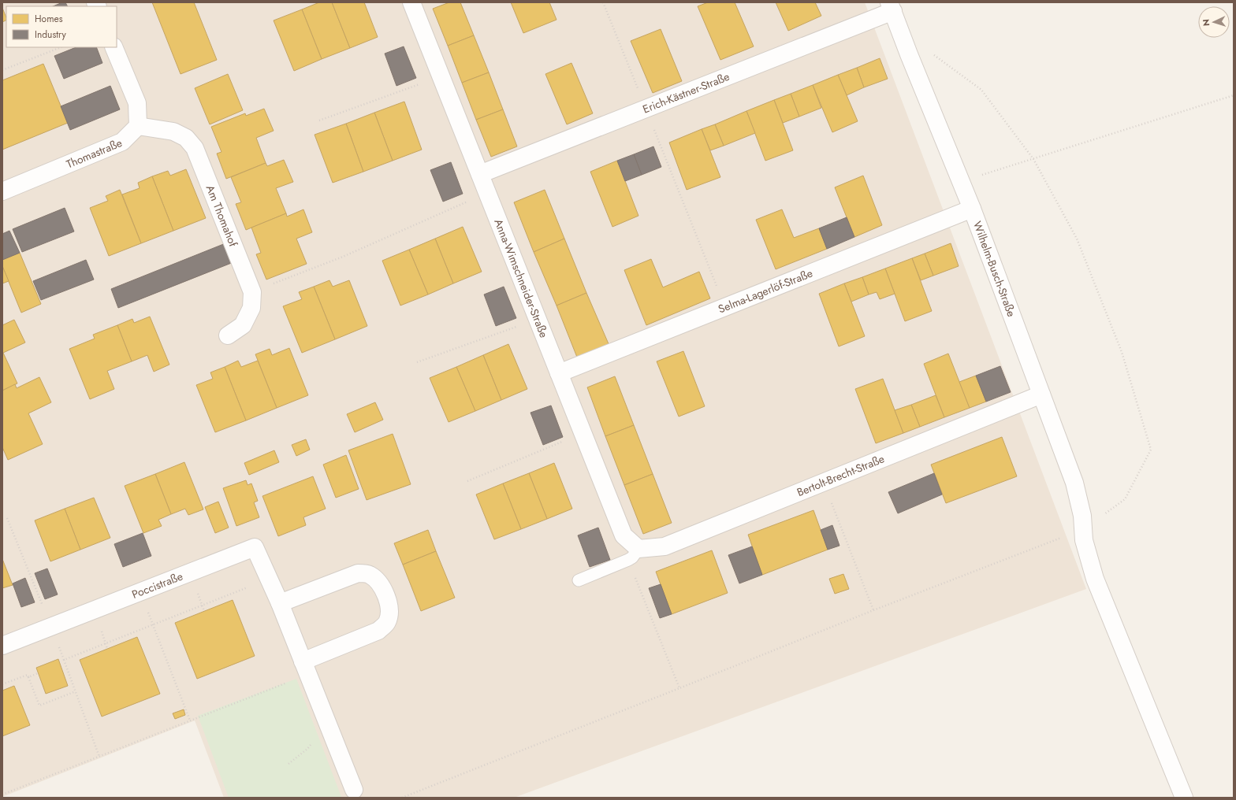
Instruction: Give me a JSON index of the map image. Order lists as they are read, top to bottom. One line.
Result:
{"streets":{"street":["Erich-Kästner-Straße","Thomastraße","Am Thomahof","Wilhelm-Busch-Straße","Anna-Wimschneider-Straße","Selma-Lagerlöf-Straße","Bertolt-Brecht-Straße","Poccistraße"]},"crossings":[["Erich-Kästner-Straße","Wilhelm-Busch-Straße"],["Erich-Kästner-Straße","Anna-Wimschneider-Straße"],["Thomastraße","Am Thomahof"],["Wilhelm-Busch-Straße","Selma-Lagerlöf-Straße"],["Wilhelm-Busch-Straße","Bertolt-Brecht-Straße"],["Anna-Wimschneider-Straße","Selma-Lagerlöf-Straße"],["Anna-Wimschneider-Straße","Bertolt-Brecht-Straße"]],"legend":["Homes","Industry"],"north":"left"}
